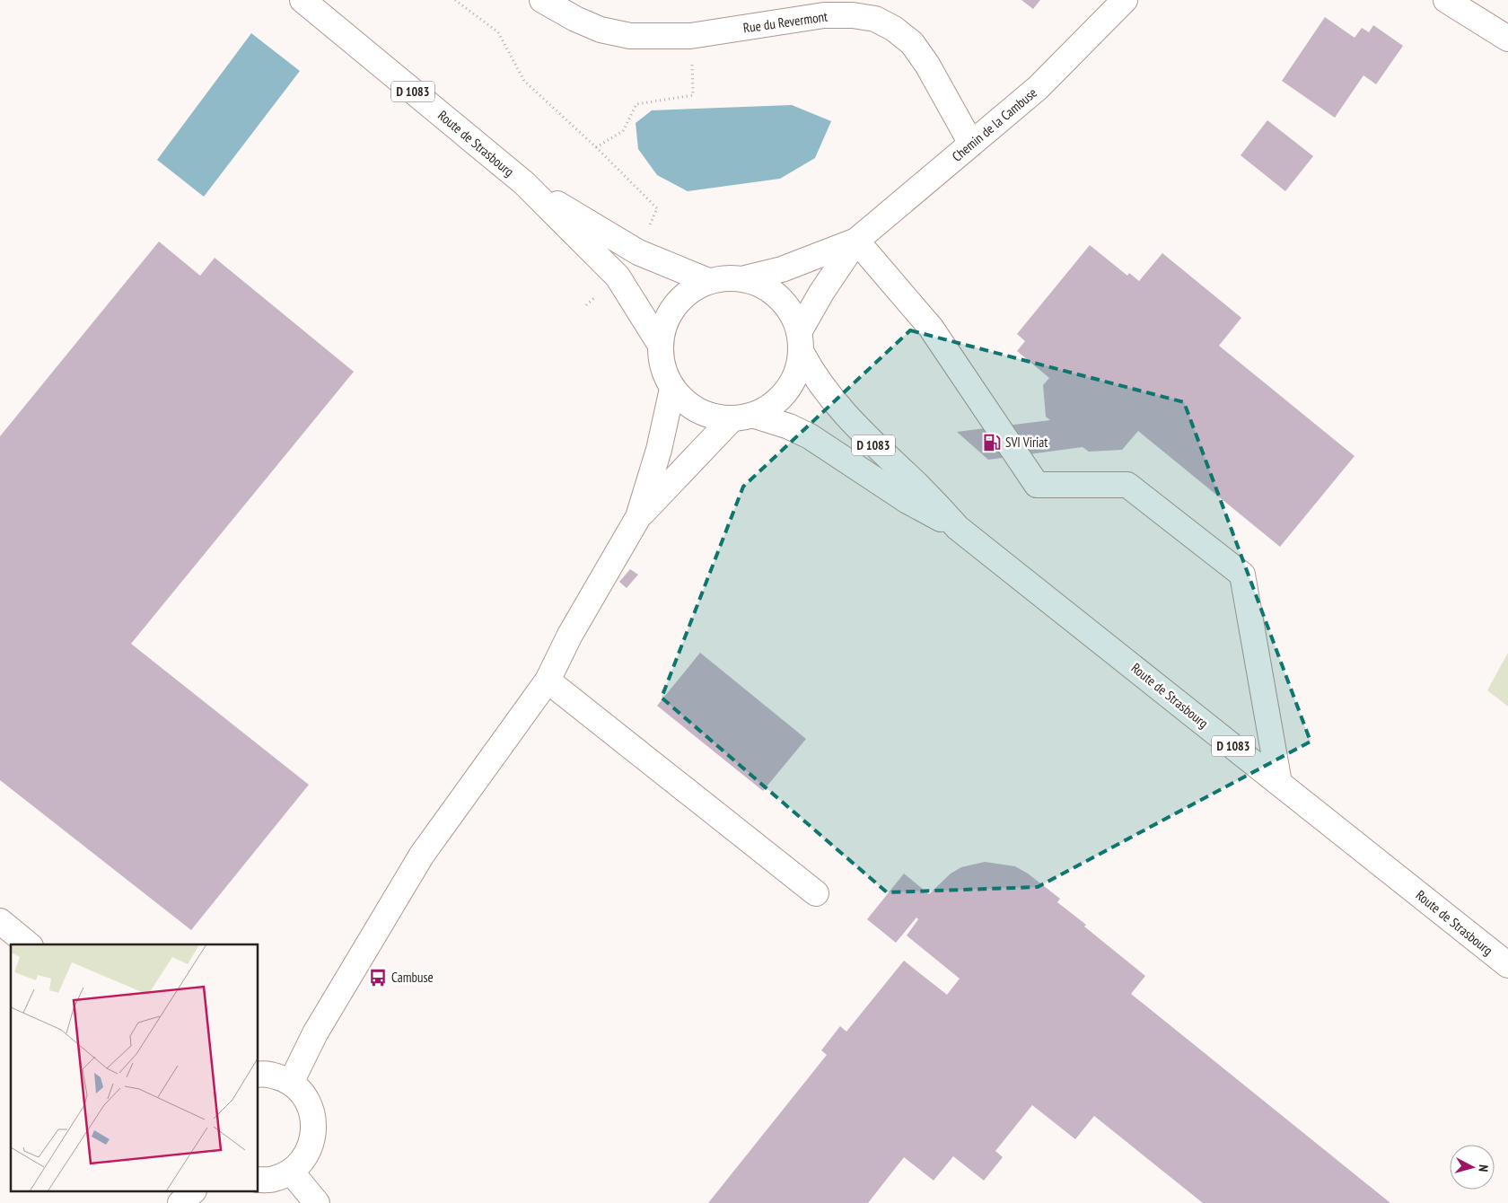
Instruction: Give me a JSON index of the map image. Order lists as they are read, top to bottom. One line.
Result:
{"streets":{"street":["Rue du Revermont","D 1083","Chemin de la Cambuse","Route de Strasbourg"]},"crossings":[["Rue du Revermont","Chemin de la Cambuse"],["Chemin de la Cambuse","Route de Strasbourg"]],"places":{"fuel station":["SVI Viriat"],"bus stop":["Cambuse"]},"north":"right"}
